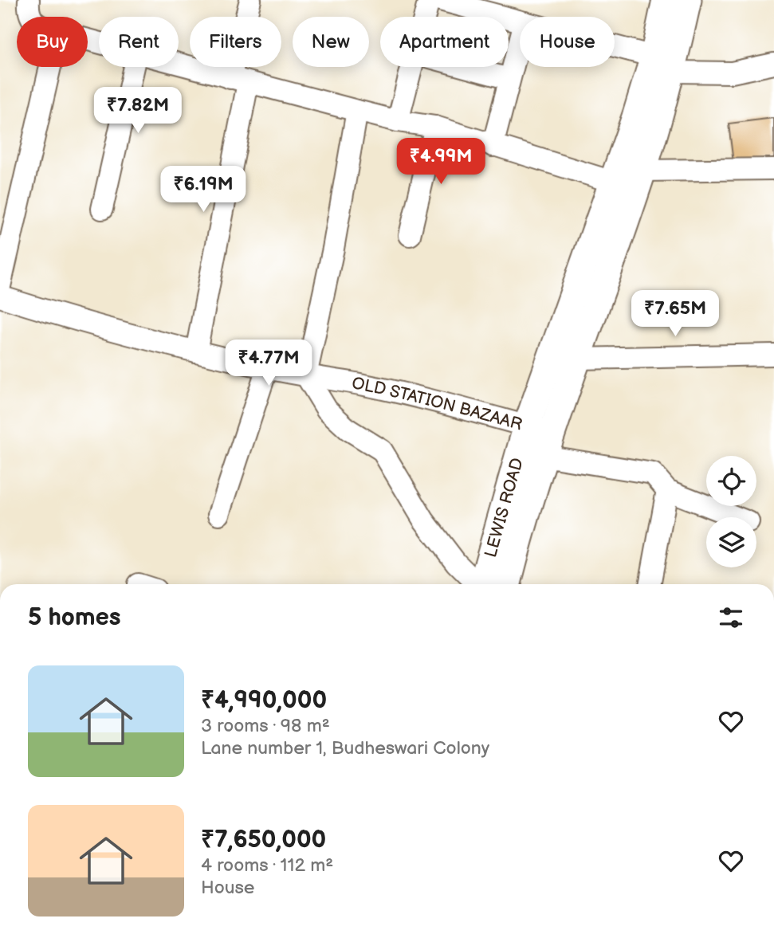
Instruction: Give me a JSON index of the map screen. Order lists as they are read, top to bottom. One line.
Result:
{"streets":{"main road":["LEWIS ROAD"],"street":["OLD STATION BAZAAR"]},"crossings":[["OLD STATION BAZAAR","LEWIS ROAD"]],"page":{"chip":["Buy","Rent","Filters","New","Apartment","House"],"price":["₹7.82M","₹4.99M","₹6.19M","₹7.65M","₹4.77M"],"heading":"5 homes","list":[{"name":"₹4,990,000","note":"3 rooms · 98 m² · Lane number 1, Budheswari Colony"},{"name":"₹7,650,000","note":"4 rooms · 112 m² · House"}]}}
